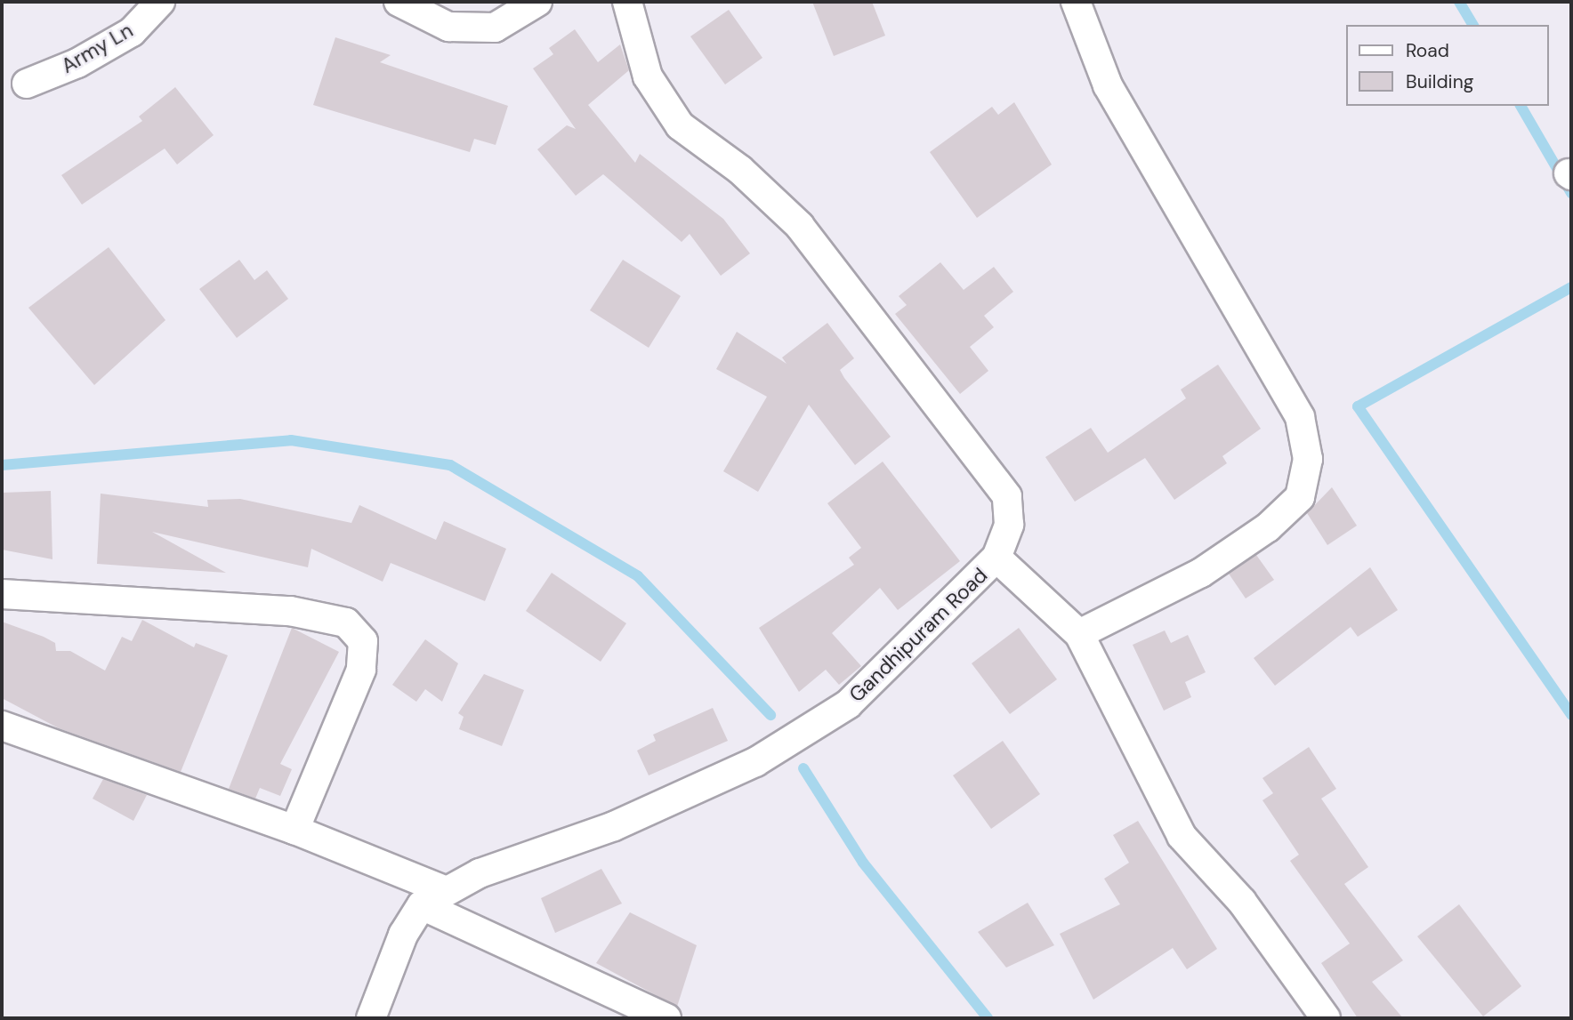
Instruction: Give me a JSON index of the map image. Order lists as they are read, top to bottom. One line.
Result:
{"streets":{"street":["Army Ln","Gandhipuram Road"]},"legend":["Road","Building"]}
